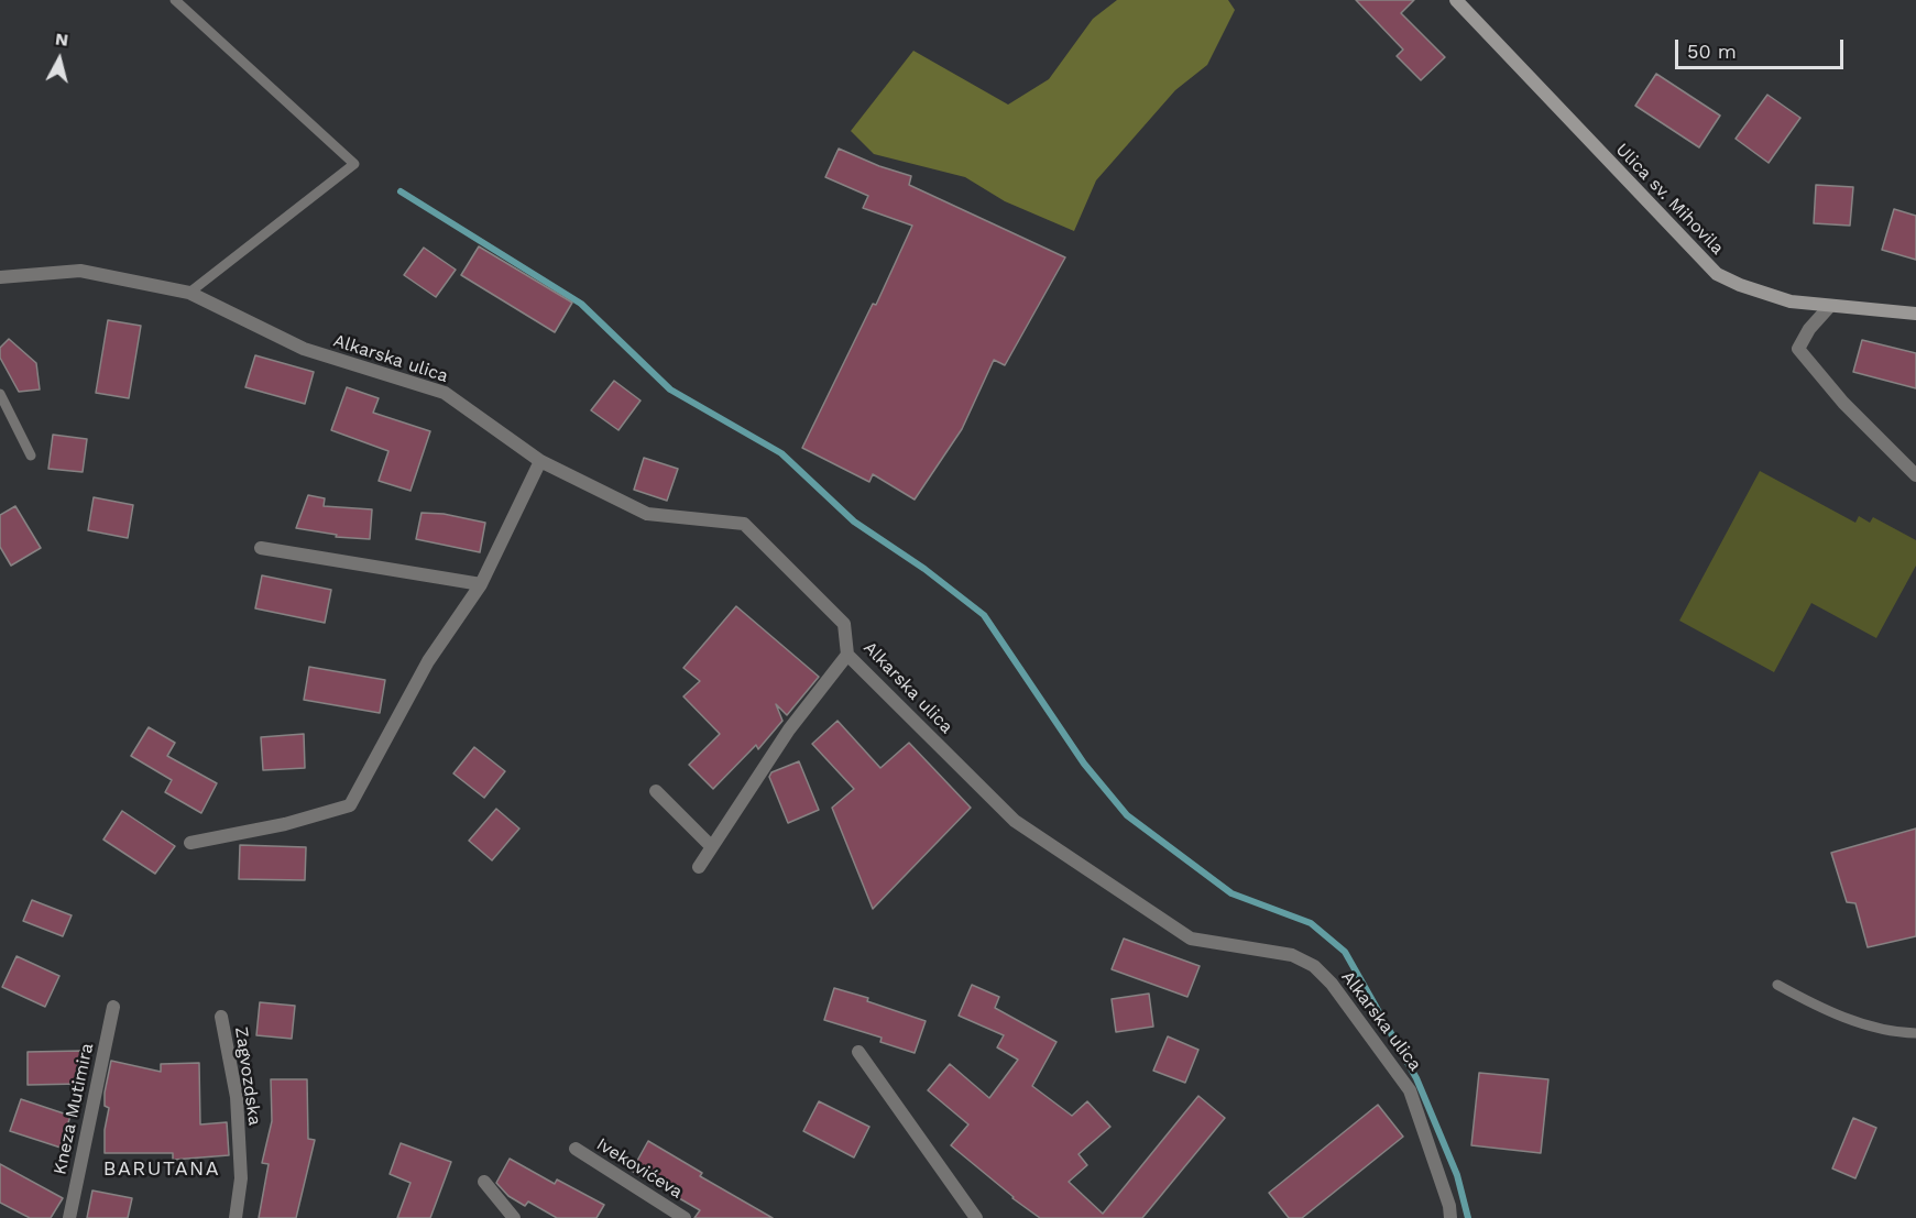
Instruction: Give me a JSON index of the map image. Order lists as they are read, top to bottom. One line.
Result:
{"streets":{"street":["Ulica sv. Mihovila","Alkarska ulica","Zagvozdska","Kneza Mutimira","Ivekovićeva"]},"districts":["BARUTANA"],"scale_bar":"50 m","north":"top"}
